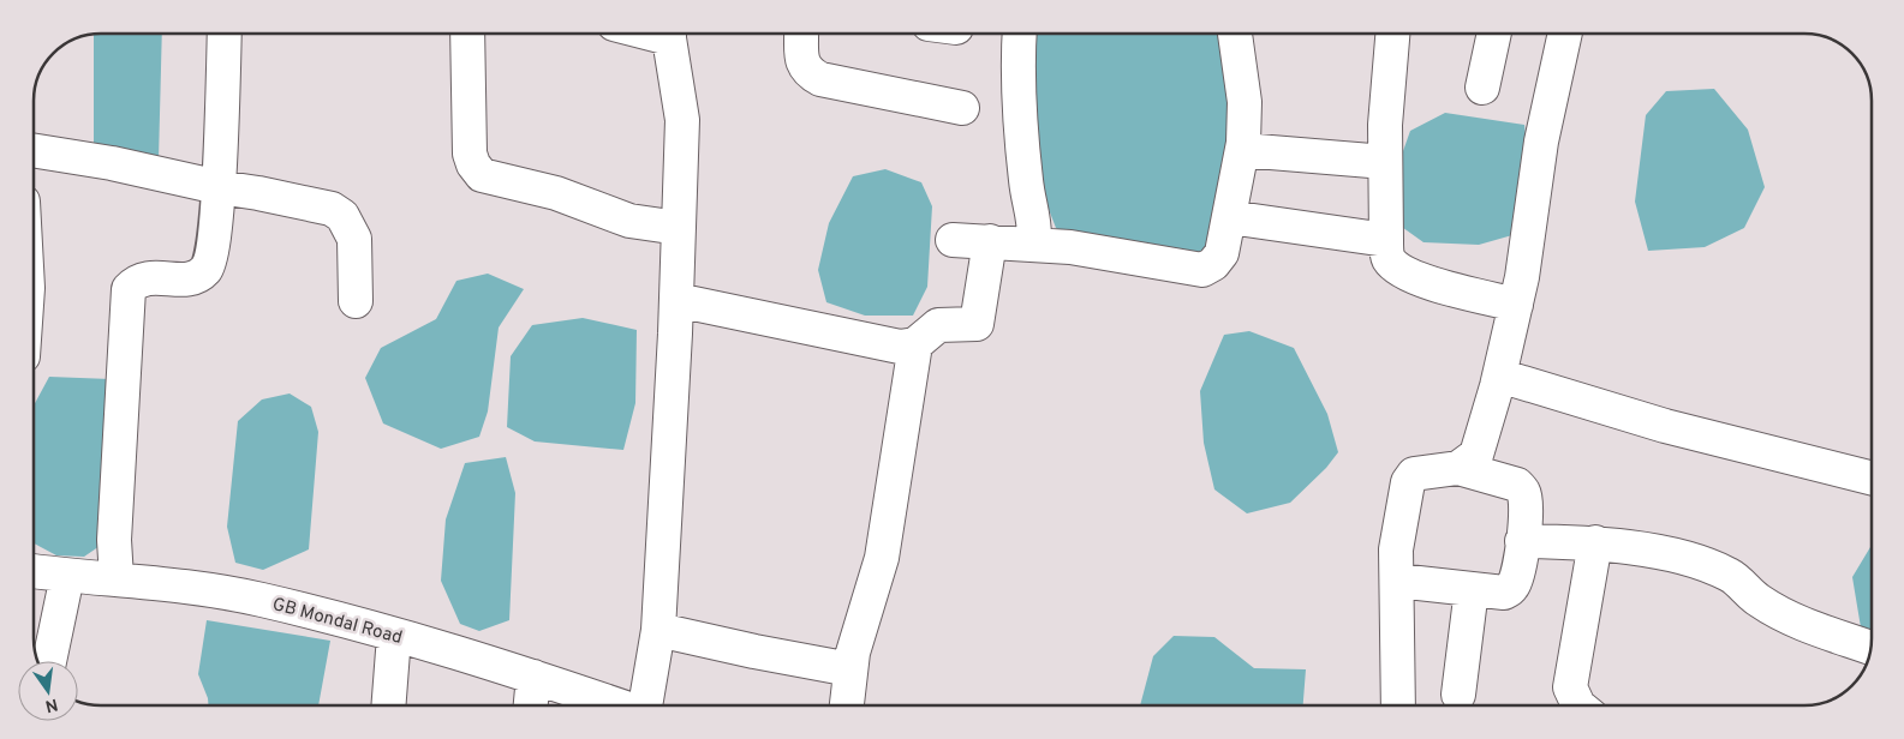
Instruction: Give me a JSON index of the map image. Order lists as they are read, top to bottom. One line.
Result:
{"streets":{"street":["GB Mondal Road"]},"north":"bottom"}
